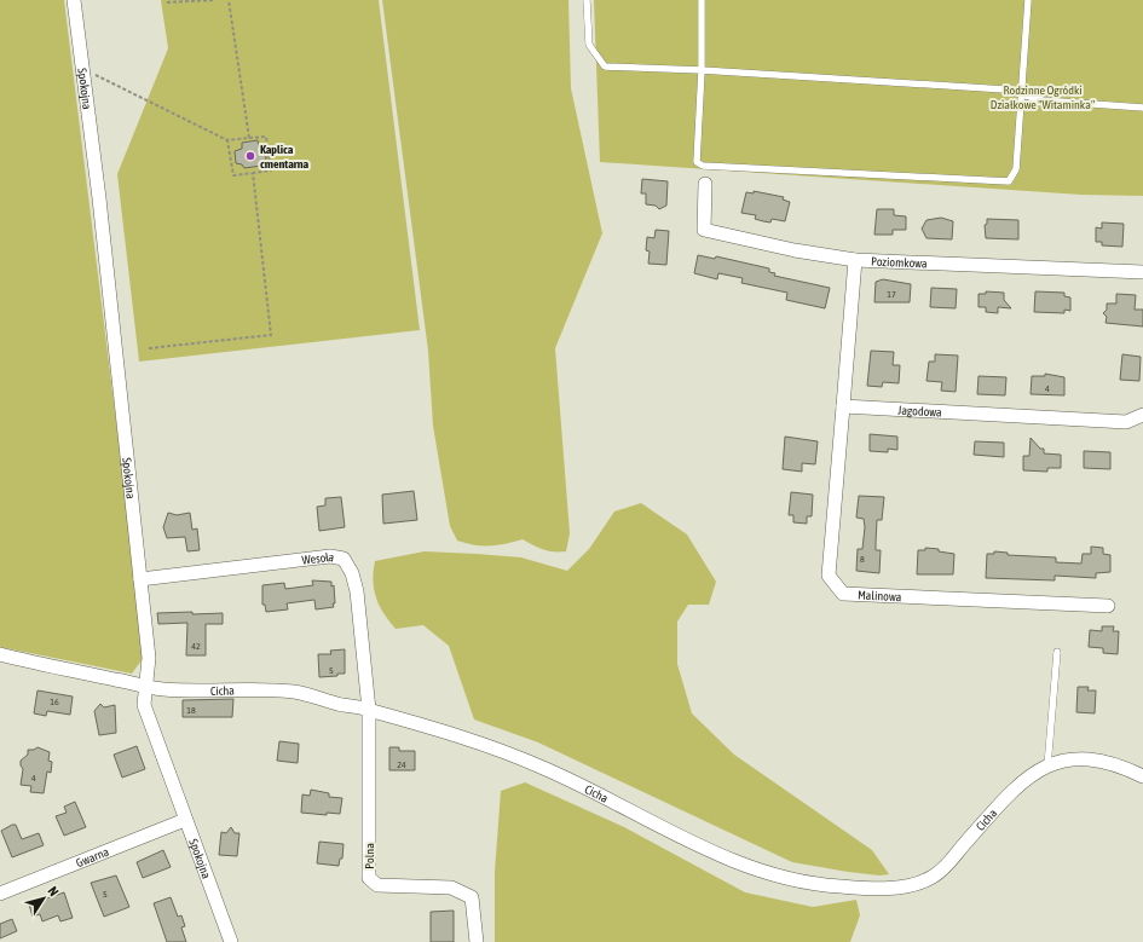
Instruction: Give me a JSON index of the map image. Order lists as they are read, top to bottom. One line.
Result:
{"streets":{"street":["Spokojna","Poziomkowa","Jagodowa","Wesoła","Malinowa","Cicha","Gwarna","Polna"]},"crossings":[["Spokojna","Wesoła"],["Spokojna","Cicha"],["Spokojna","Gwarna"],["Jagodowa","Malinowa"],["Wesoła","Cicha"],["Wesoła","Polna"],["Cicha","Polna"]],"parks":["Rodzinne Ogródki Działkowe \"Witaminka\""],"places":["Kaplica cmentarna"],"house_numbers":["17","4","8","42","5","16","18","24","4","5"],"north":"top right"}
